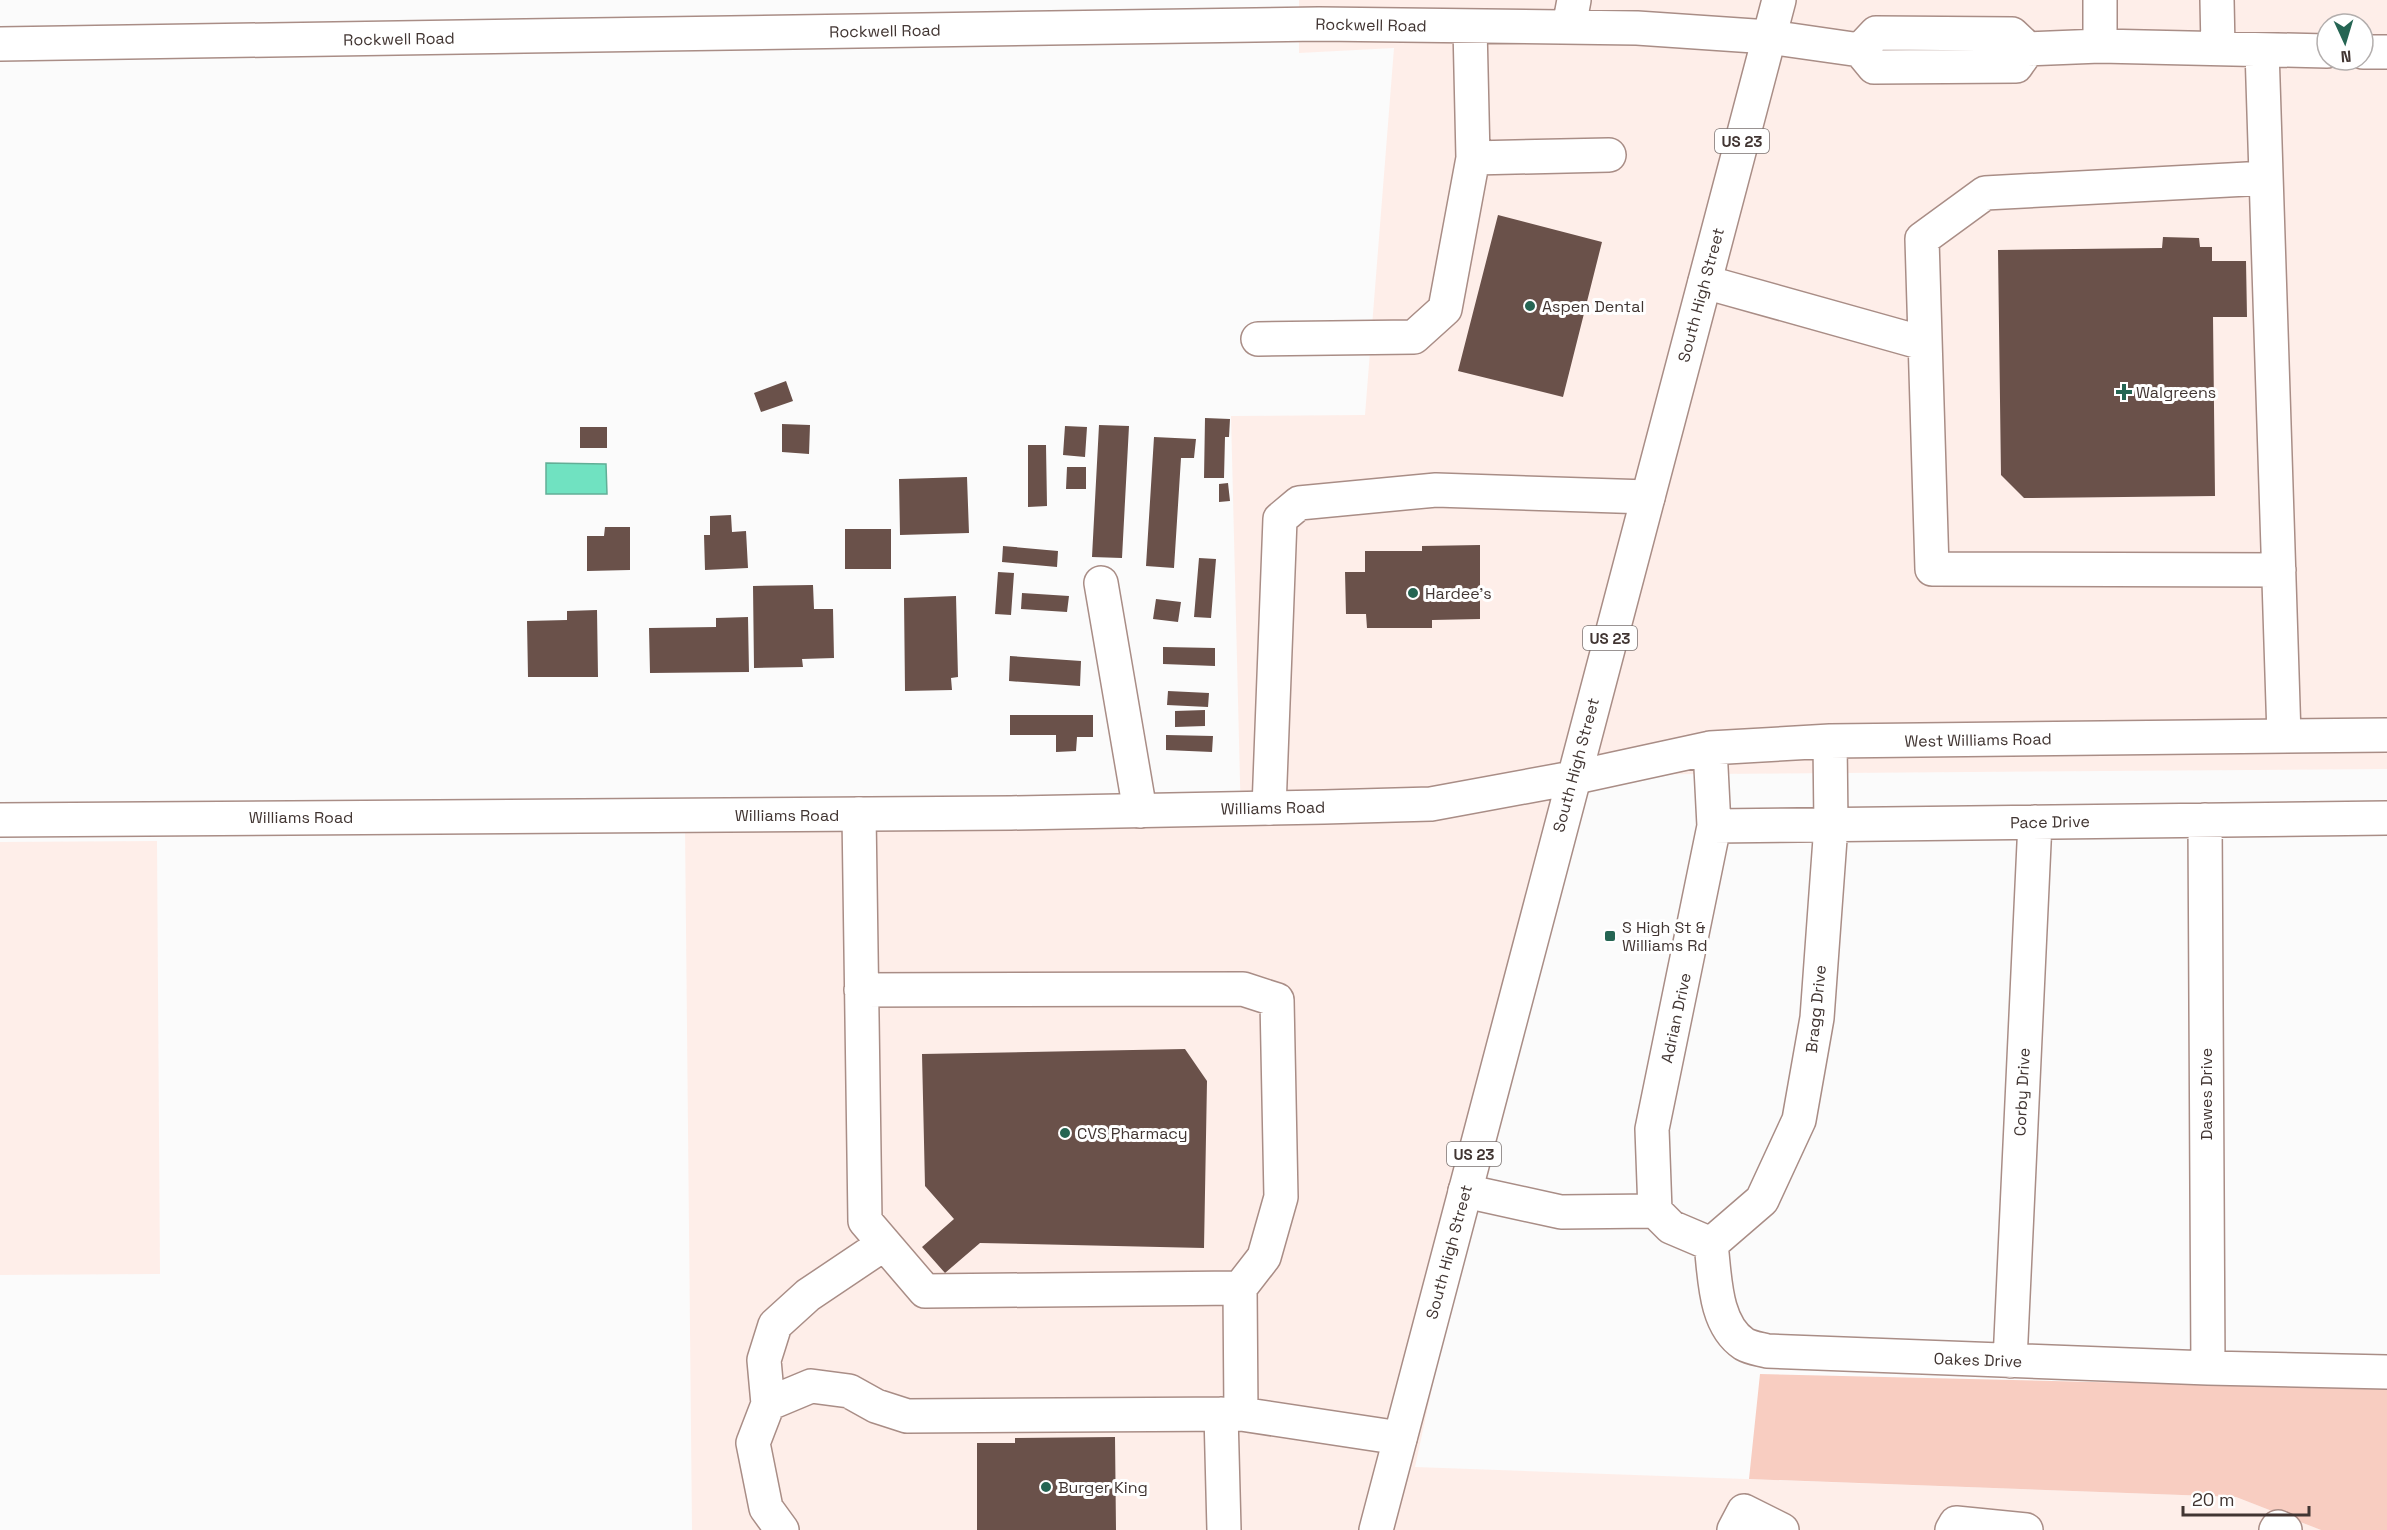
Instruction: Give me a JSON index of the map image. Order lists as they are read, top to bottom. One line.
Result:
{"streets":{"street":["Rockwell Road","US 23","South High Street","West Williams Road","Williams Road","Pace Drive","Bragg Drive","Adrian Drive","Corby Drive","Dawes Drive","Oakes Drive"]},"crossings":[["Rockwell Road","South High Street"],["South High Street","West Williams Road"],["South High Street","Williams Road"],["West Williams Road","Williams Road"],["West Williams Road","Bragg Drive"],["West Williams Road","Adrian Drive"],["Pace Drive","Bragg Drive"],["Pace Drive","Adrian Drive"],["Pace Drive","Corby Drive"],["Pace Drive","Dawes Drive"],["Bragg Drive","Oakes Drive"],["Corby Drive","Oakes Drive"],["Dawes Drive","Oakes Drive"]],"places":{"other":["Aspen Dental","Hardee's","CVS Pharmacy","Burger King"],"health":["Walgreens"],"transit":["S High St & Williams Rd"]},"scale_bar":"20 m","north":"bottom"}
